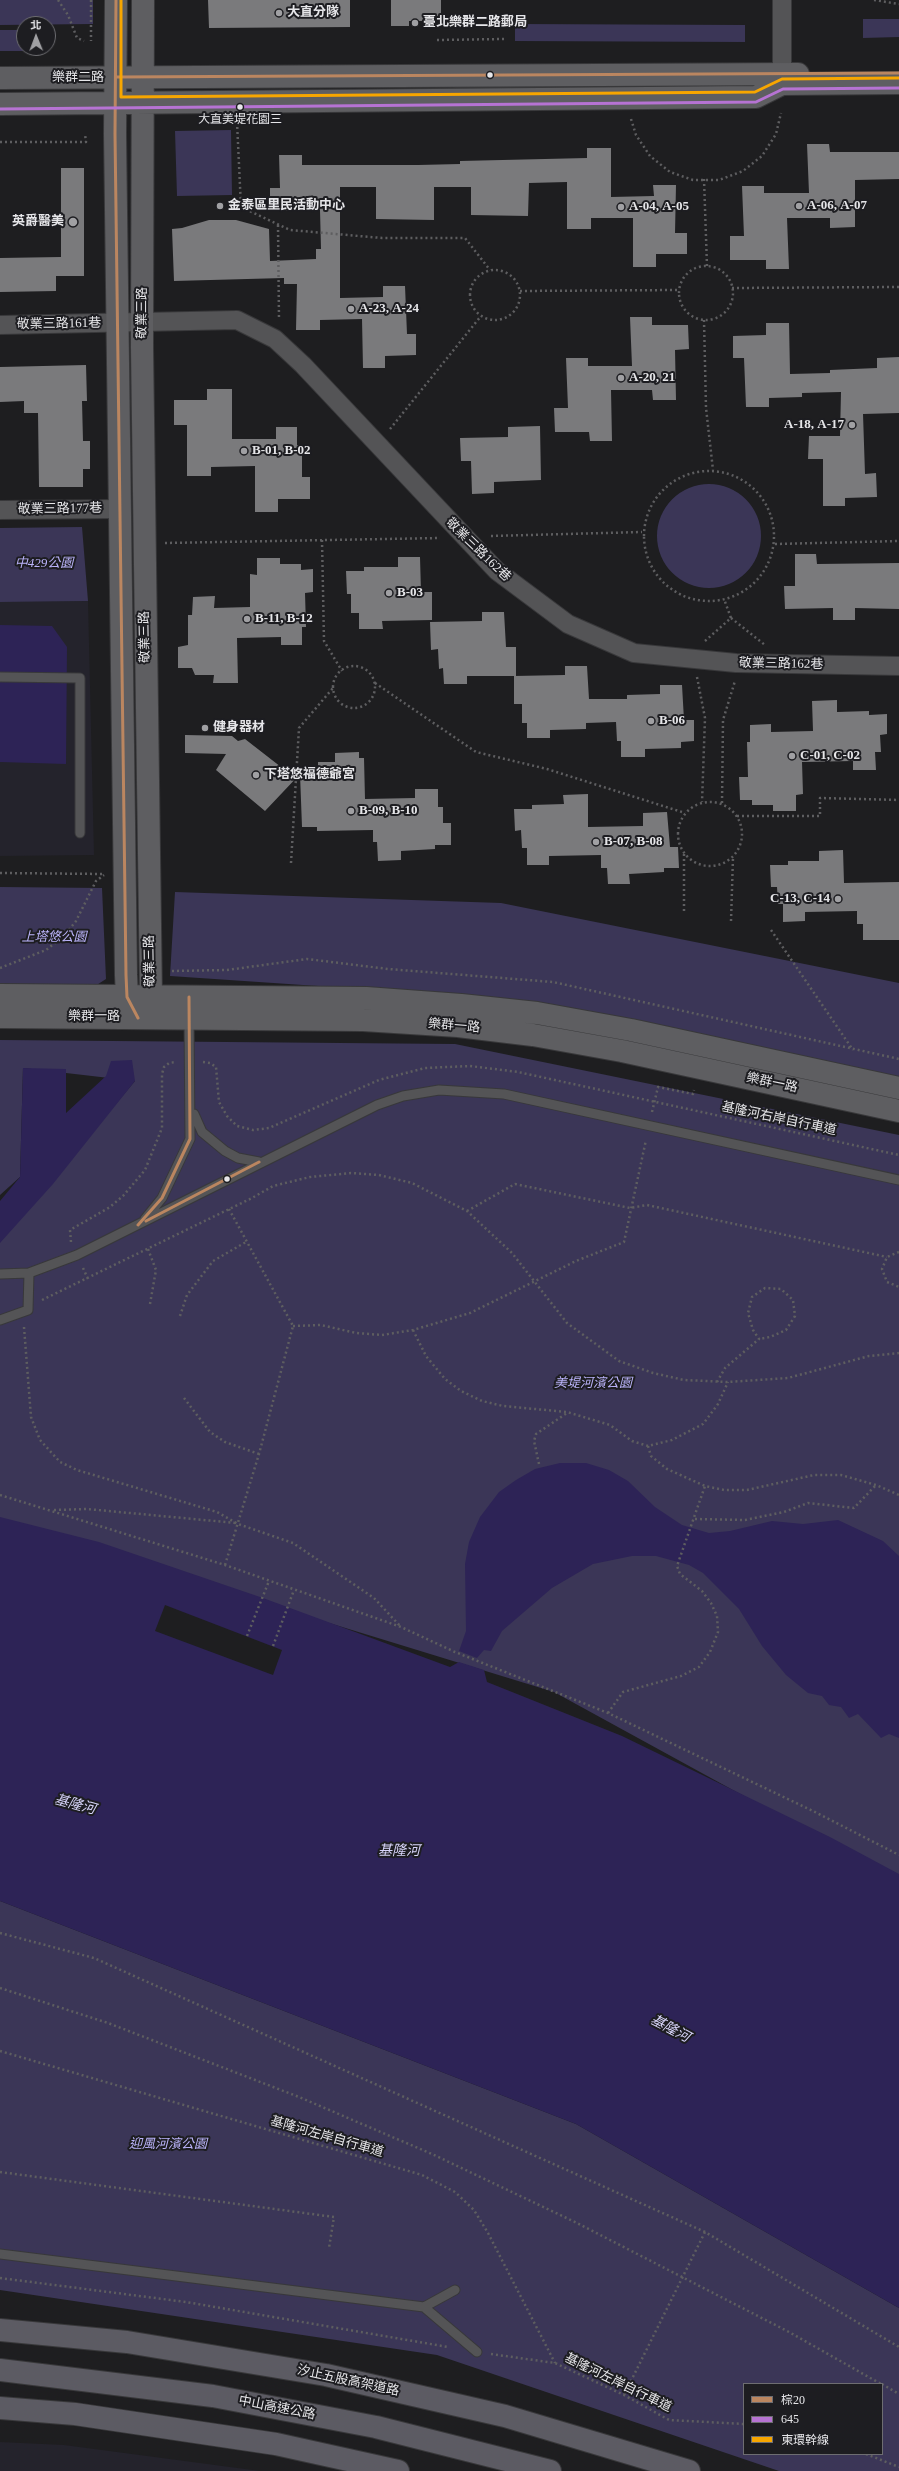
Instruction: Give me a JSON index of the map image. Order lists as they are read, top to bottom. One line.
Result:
{"streets":{"highway":["汐止五股高架道路","中山高速公路"],"street":["樂群二路","敬業三路","敬業三路161巷","敬業三路177巷","敬業三路162巷","樂群一路"],"path":["基隆河右岸自行車道","基隆河左岸自行車道"]},"crossings":[["樂群二路","敬業三路"],["敬業三路","敬業三路161巷"],["敬業三路","敬業三路177巷"],["敬業三路","敬業三路162巷"],["敬業三路","樂群一路"],["敬業三路161巷","敬業三路162巷"]],"water":["基隆河"],"parks":["中429公園","上塔悠公園","美堤河濱公園","迎風河濱公園"],"places":["大直分隊","臺北樂群二路郵局","大直美堤花園三","金泰區里民活動中心","A-06, A-07","A-04, A-05","英爵醫美","A-23, A-24","A-20, 21","A-18, A-17","B-01, B-02","B-03","B-11, B-12","B-06","健身器材","C-01, C-02","下塔悠福德爺宮","B-09, B-10","B-07, B-08","C-13, C-14"],"lines":["transit line 棕20","transit line 東環幹線","transit line 645"],"legend":["棕20","645","東環幹線"],"north":"top"}
